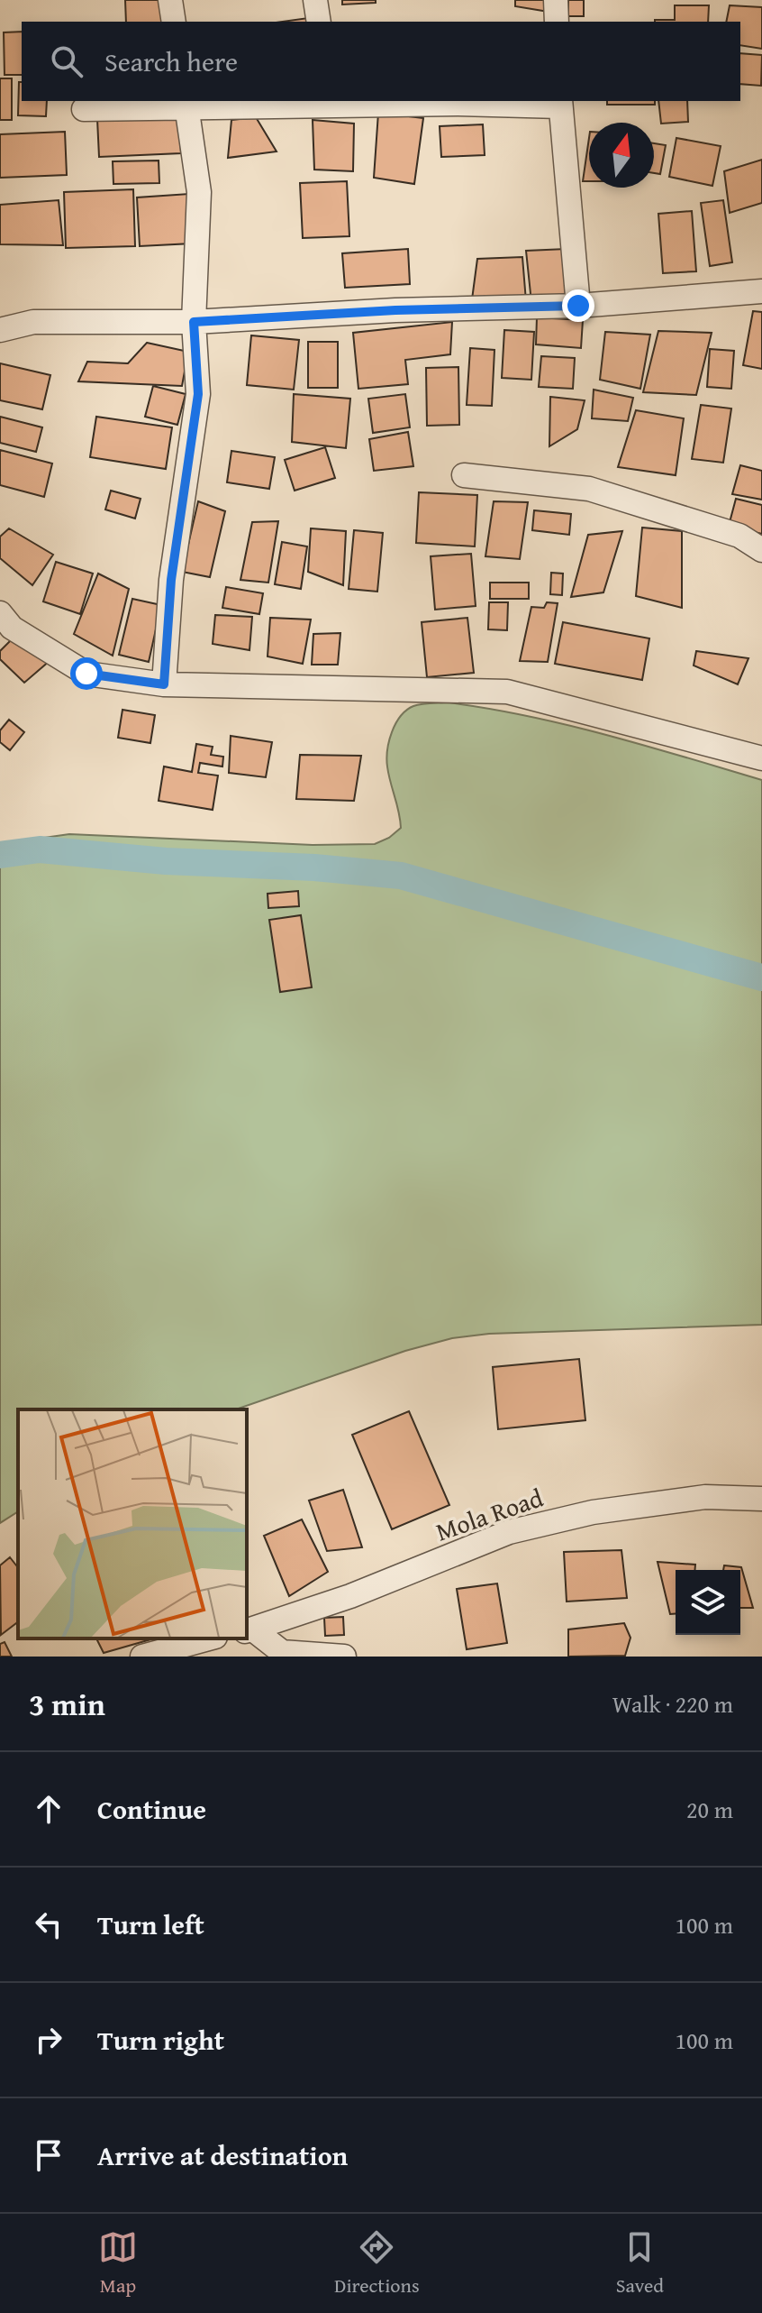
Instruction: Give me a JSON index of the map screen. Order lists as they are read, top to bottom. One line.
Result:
{"streets":{"street":["Mola Road"]},"north":"top","page":{"search":"Search here","heading":["3 min","Walk · 220 m"],"list":[["Continue","20 m"],["Turn left","100 m"],["Turn right","100 m"],"Arrive at destination"],"nav":["Map","Directions","Saved"]}}
